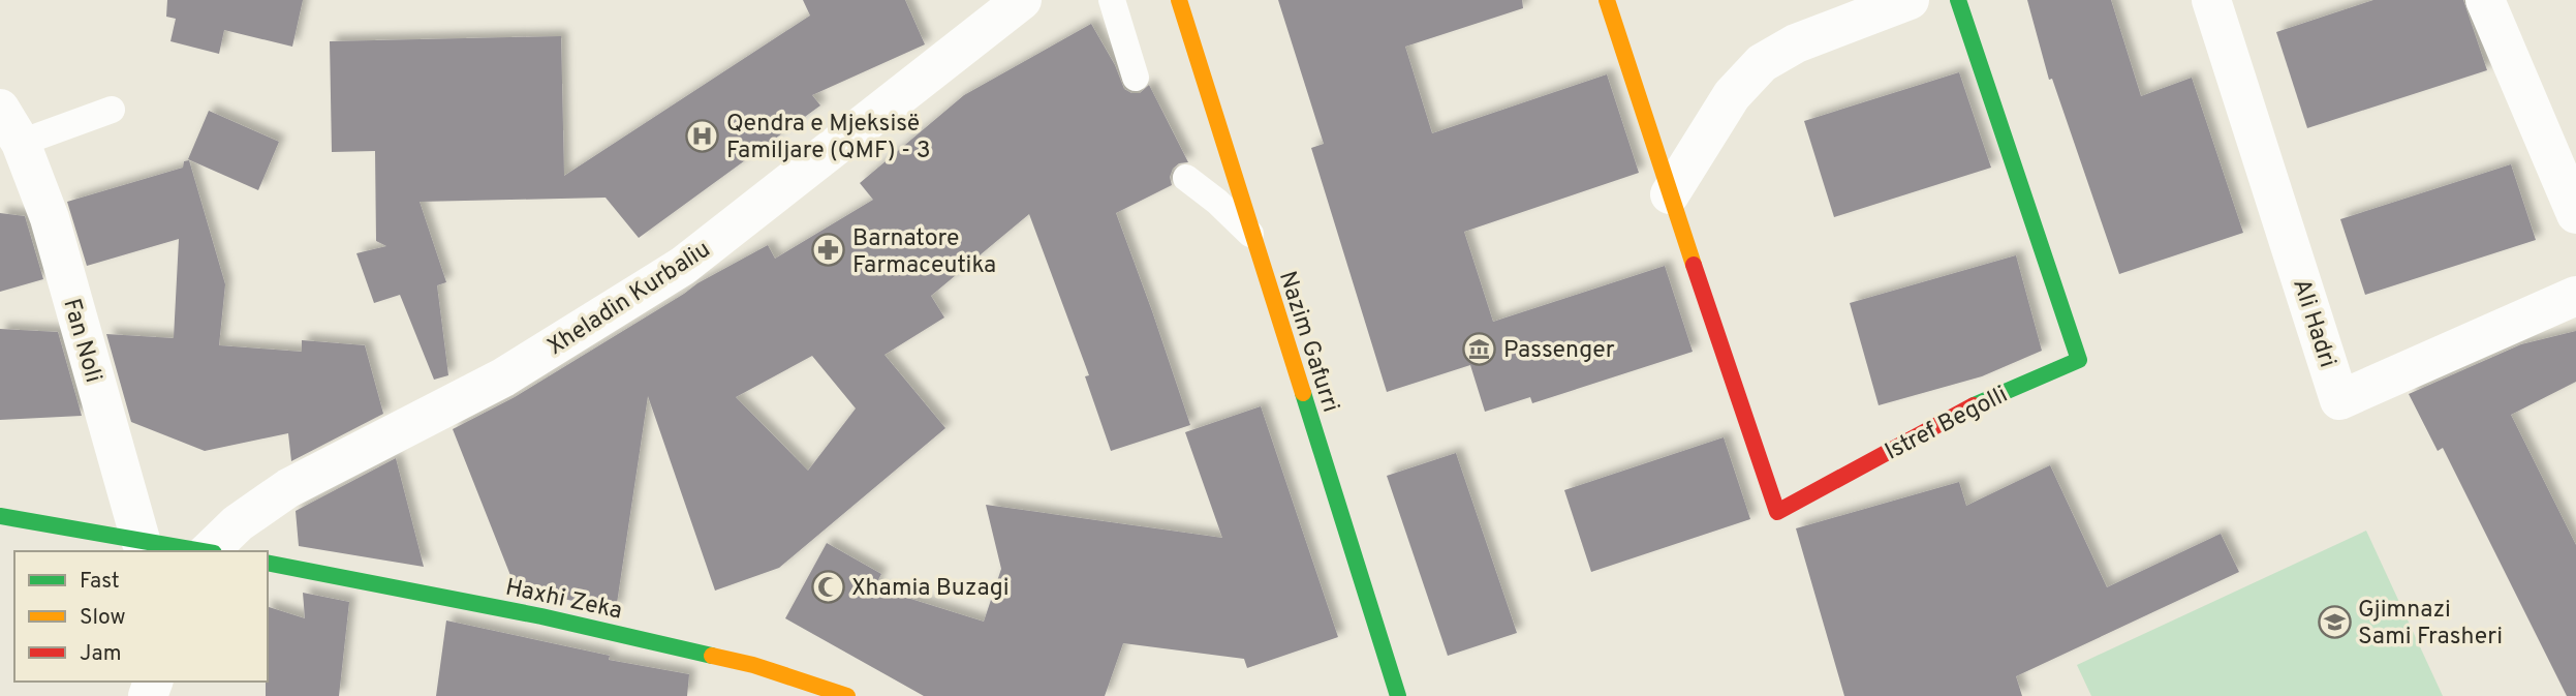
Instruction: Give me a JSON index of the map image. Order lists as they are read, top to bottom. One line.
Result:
{"streets":{"street":["Xheladin Kurbaliu","Ali Hadri","Fan Noli","Nazim Gafurri","Istref Begolli","Haxhi Zeka"]},"places":{"hospital":["Qendra e Mjeksisë Familjare (QMF) - 3"],"pharmacy":["Barnatore Farmaceutika"],"museum":["Passenger"],"mosque":["Xhamia Buzagi"],"school or university":["Gjimnazi Sami Frasheri"]},"legend":["Fast","Slow","Jam"]}
